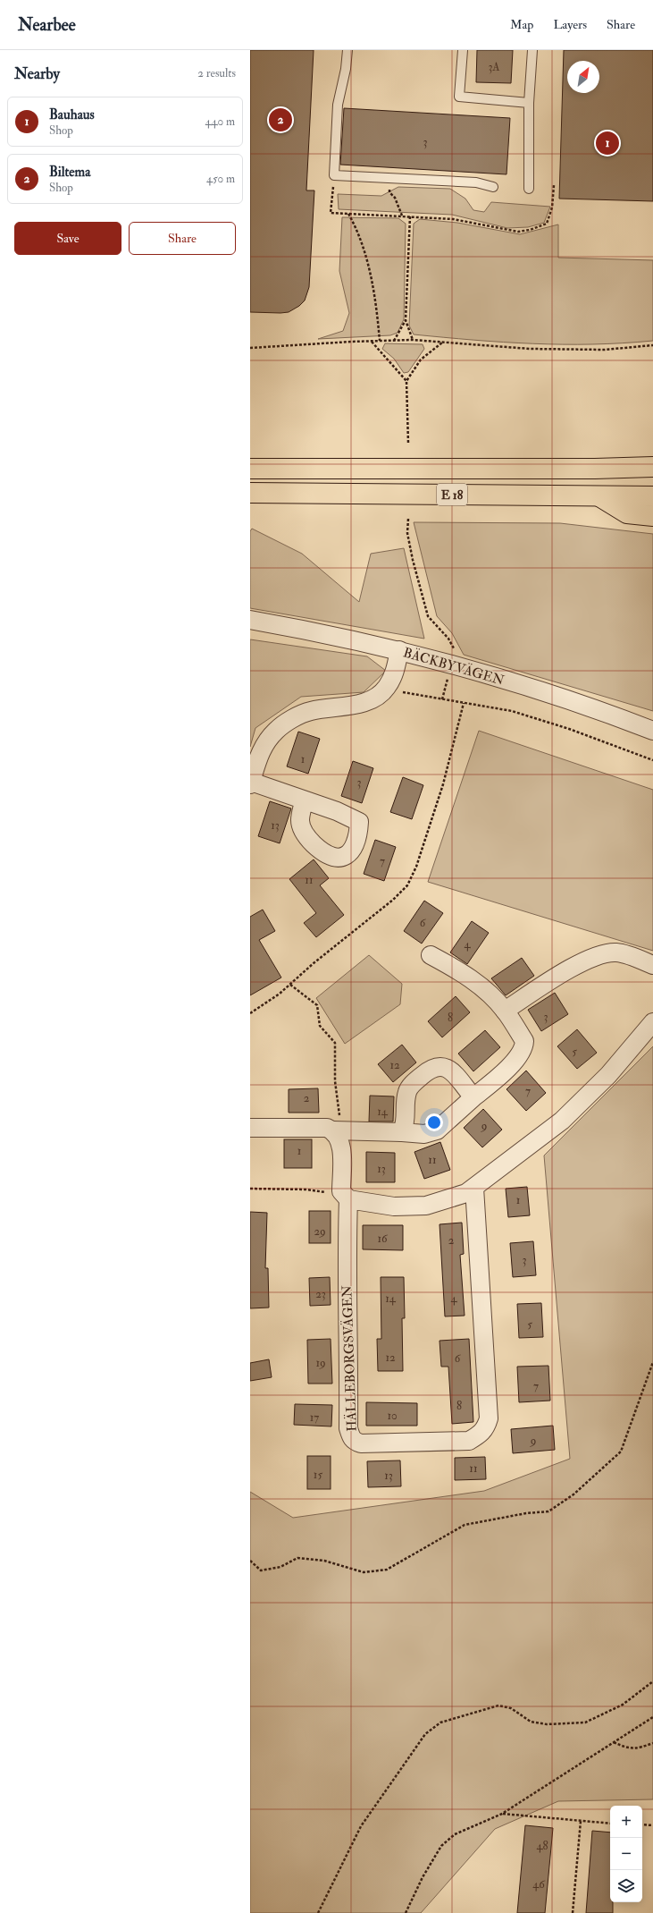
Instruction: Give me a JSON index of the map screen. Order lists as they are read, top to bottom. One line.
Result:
{"streets":{"highway":["E 18"],"street":["BÄCKBYVÄGEN","HÄLLEBORGSVÄGEN"]},"house_numbers":["3A","3","1","3","13","7","11","6","4","3","8","5","12","7","2","14","9","1","11","13","1","29","16","2","3","23","14","4","5","12","6","19","7","8","10","17","9","11","15","13","48","46"],"north":"top right","page":{"header":"Nearbee","nav":["Map","Layers","Share"],"heading":["Nearby","2 results"],"list":[{"mark":"1","name":"Bauhaus","note":"Shop","value":"440 m"},{"mark":"2","name":"Biltema","note":"Shop","value":"450 m"}],"pins":["2","1"],"buttons":["Save","Share"],"map_buttons":["+","−"]}}
